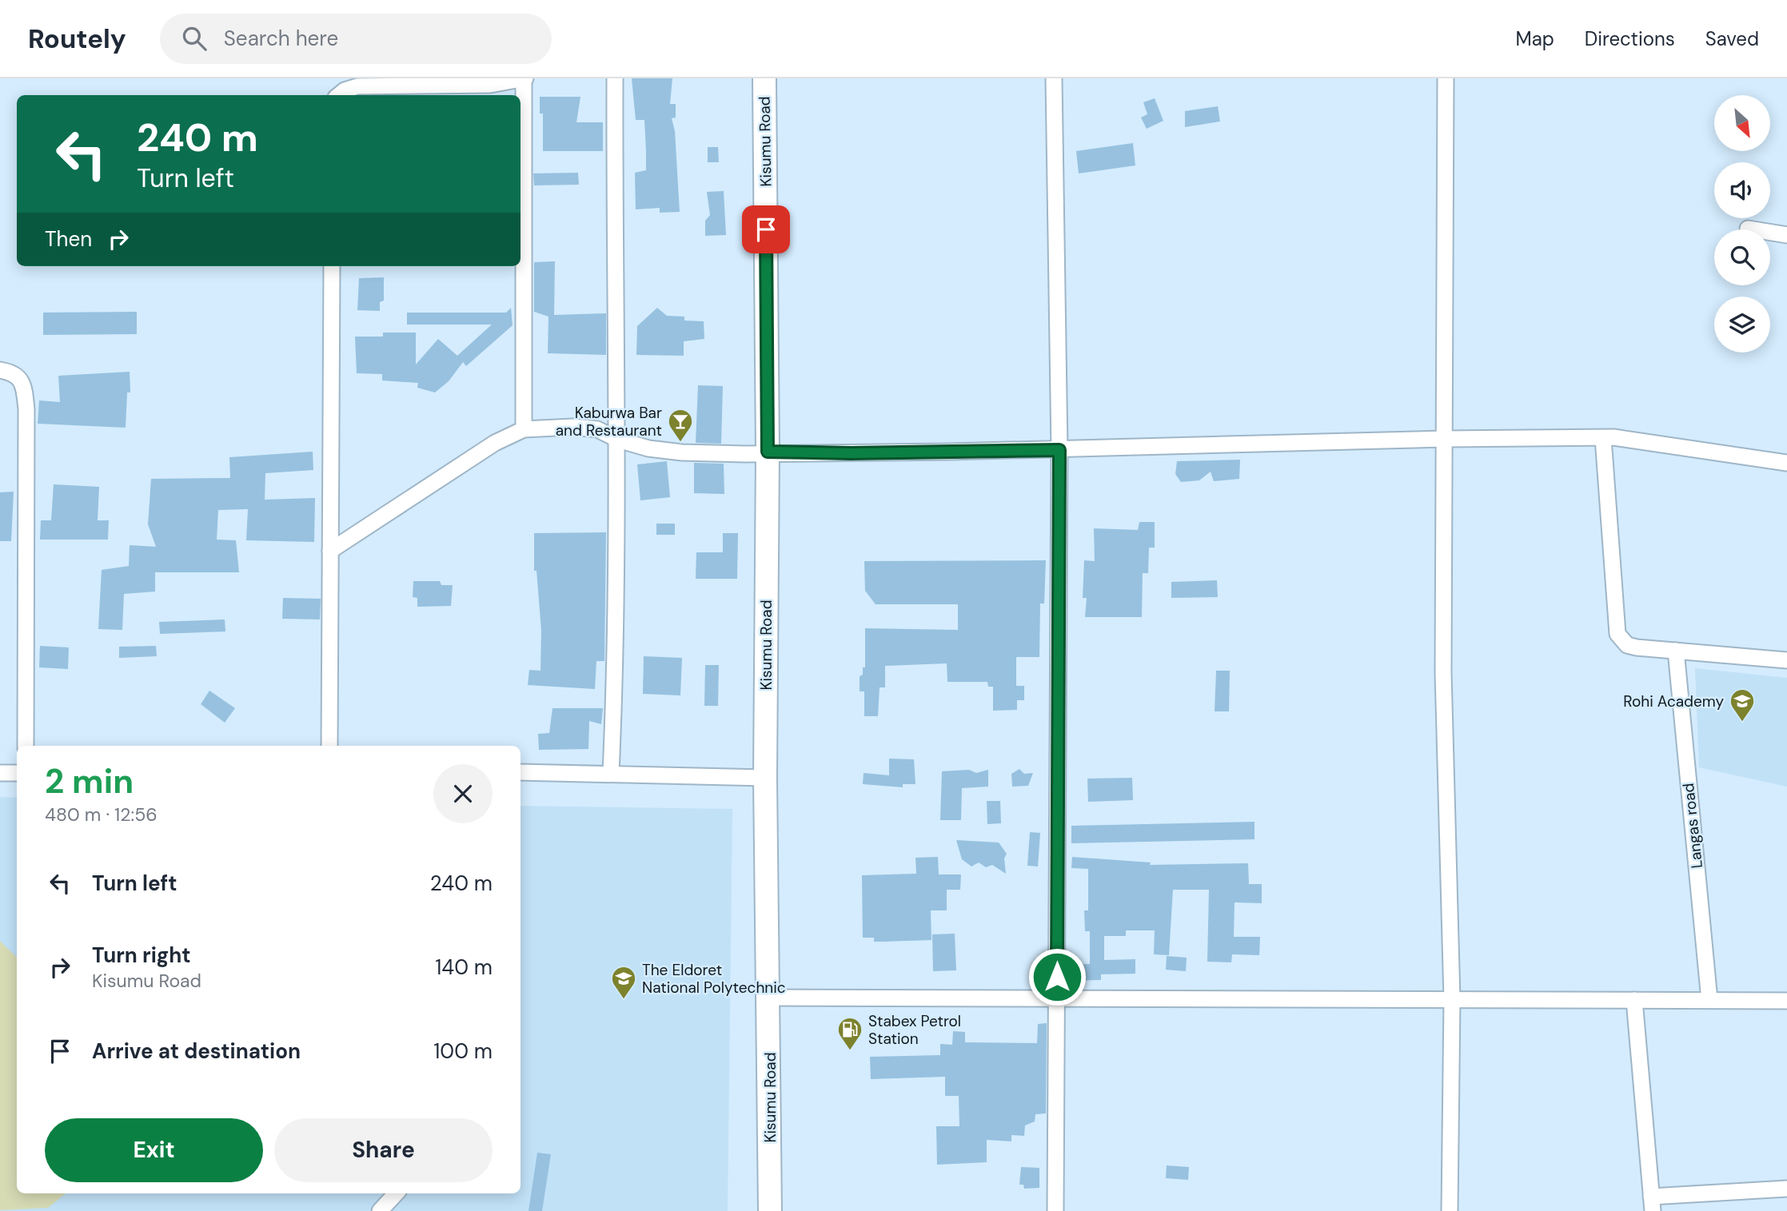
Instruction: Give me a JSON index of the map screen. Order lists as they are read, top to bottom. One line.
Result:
{"streets":{"highway":["Kisumu Road"],"street":["Langas road"]},"places":{"bar":["Kaburwa Bar and Restaurant"],"school or university":["Rohi Academy","The Eldoret National Polytechnic"],"fuel station":["Stabex Petrol Station"]},"north":"bottom right","page":{"header":"Routely","search":"Search here","nav":["Map","Directions","Saved"],"turn":["240 m","Turn left"],"then":"Then","heading":["2 min","480 m · 12:56"],"list":[{"name":"Turn left","value":"240 m"},{"name":"Turn right","note":"Kisumu Road","value":"140 m"},{"name":"Arrive at destination","value":"100 m"}],"buttons":["Exit","Share"]}}
